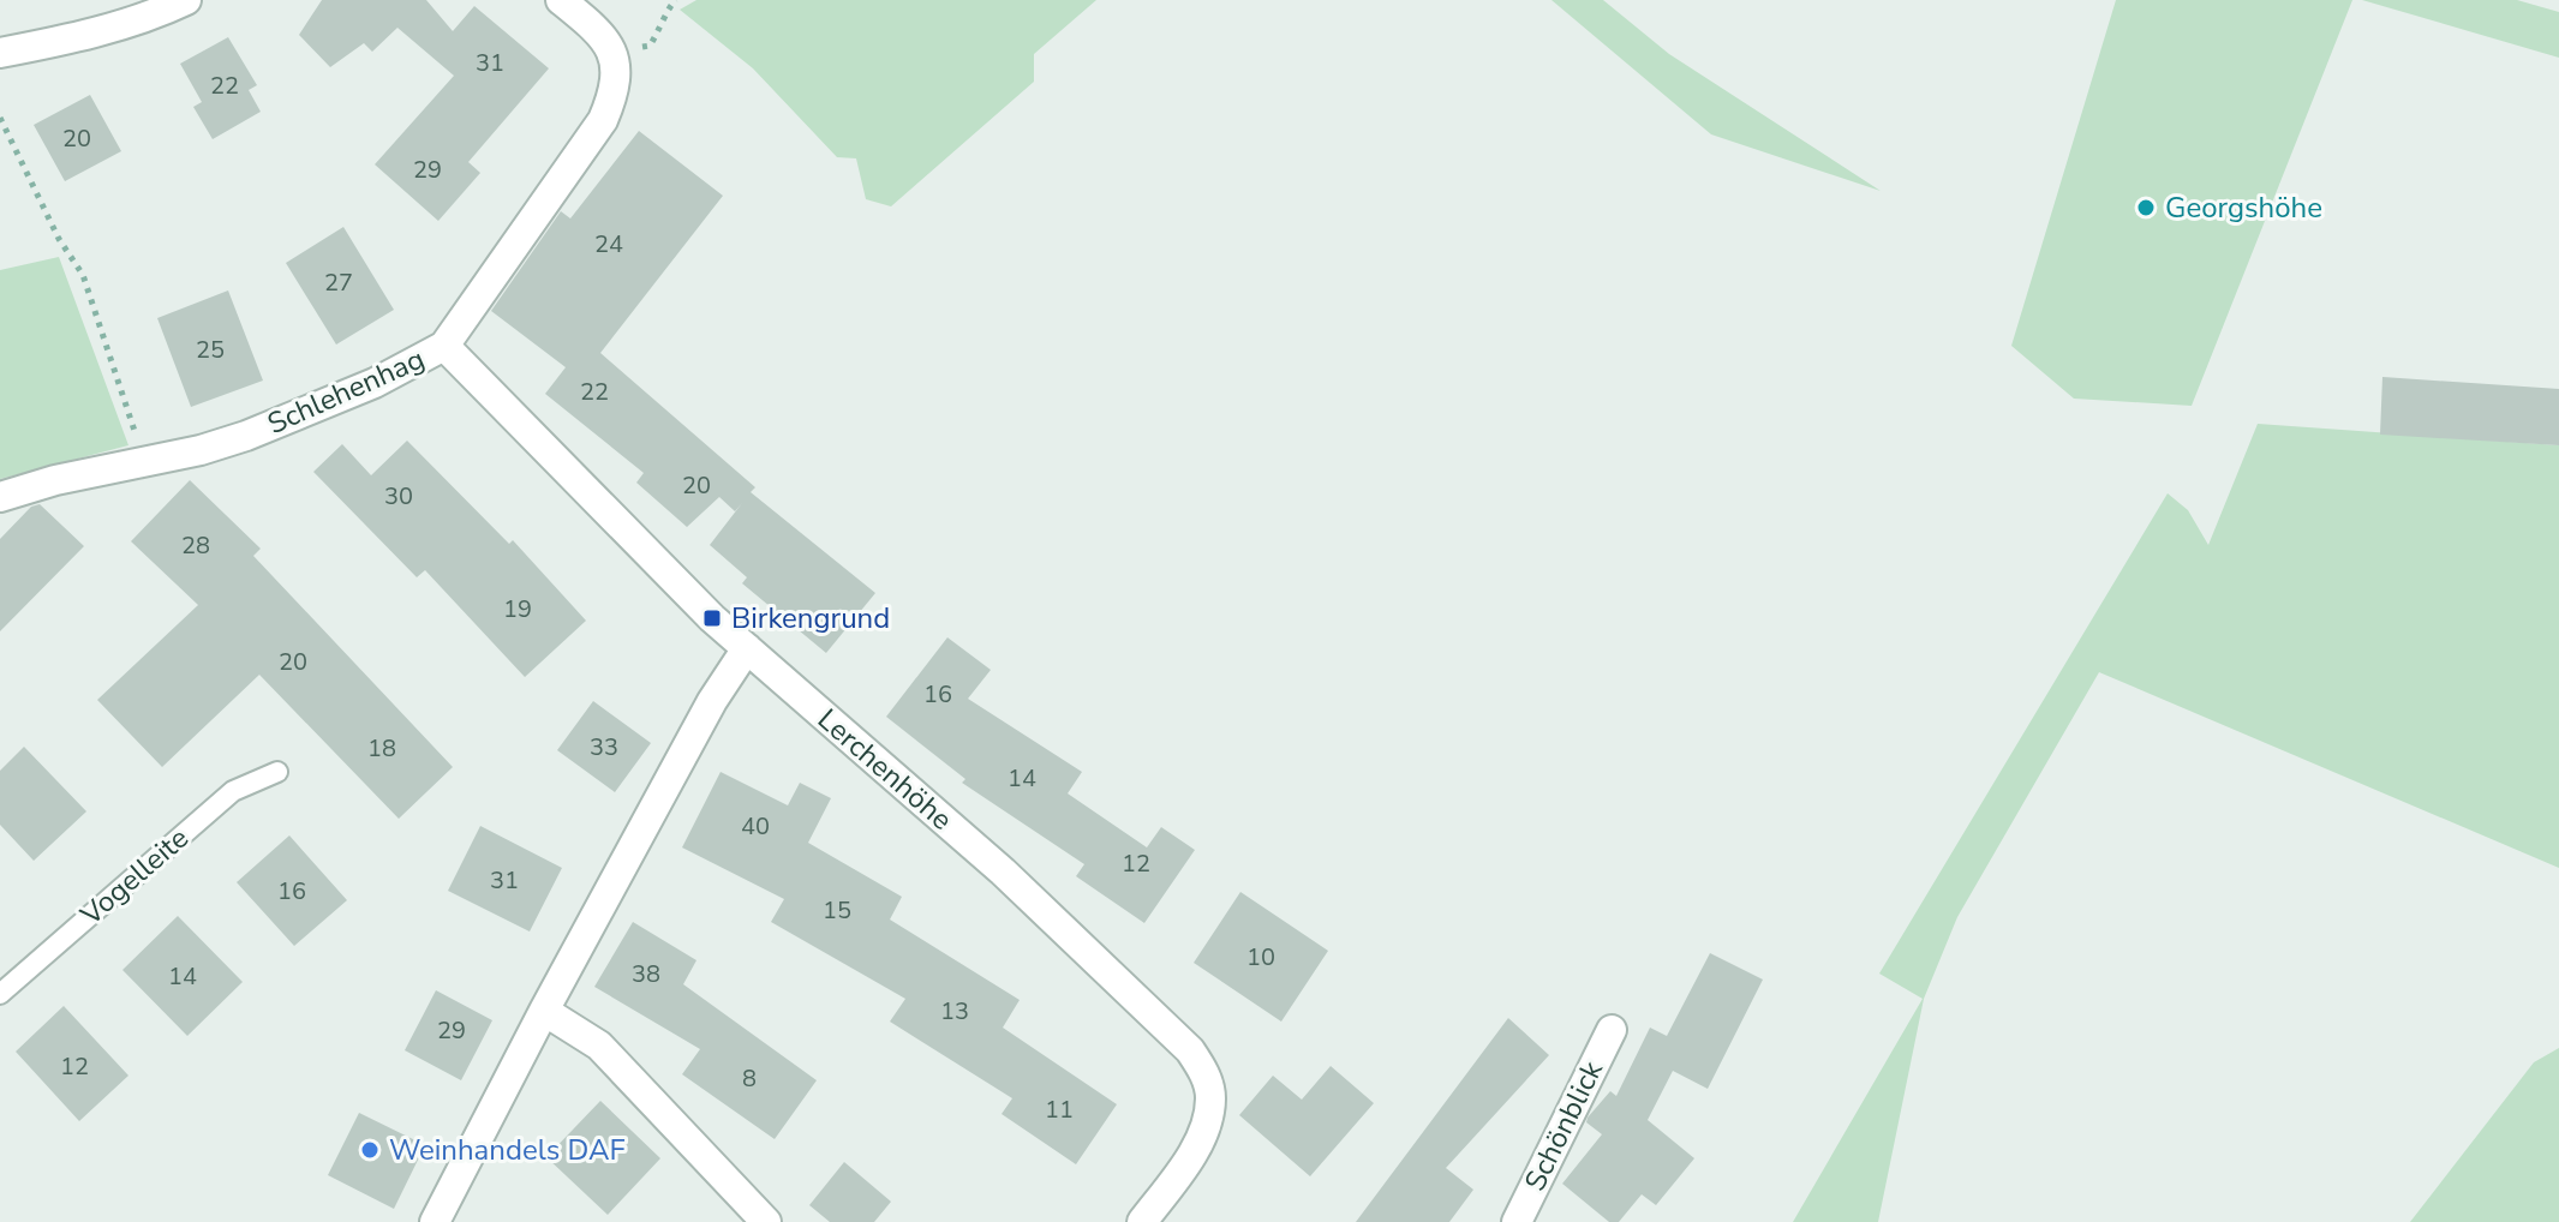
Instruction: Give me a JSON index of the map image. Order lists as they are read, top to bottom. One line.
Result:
{"streets":{"street":["Schlehenhag","Lerchenhöhe","Schönblick"],"lane":["Vogelleite"]},"crossings":[["Schlehenhag","Lerchenhöhe"]],"places":{"other":["Georgshöhe","Weinhandels DAF"],"transit":["Birkengrund"]},"house_numbers":["31","22","20","29","24","27","25","22","20","30","28","19","20","16","33","18","14","40","12","31","16","15","10","38","14","13","29","12","8","11"]}
